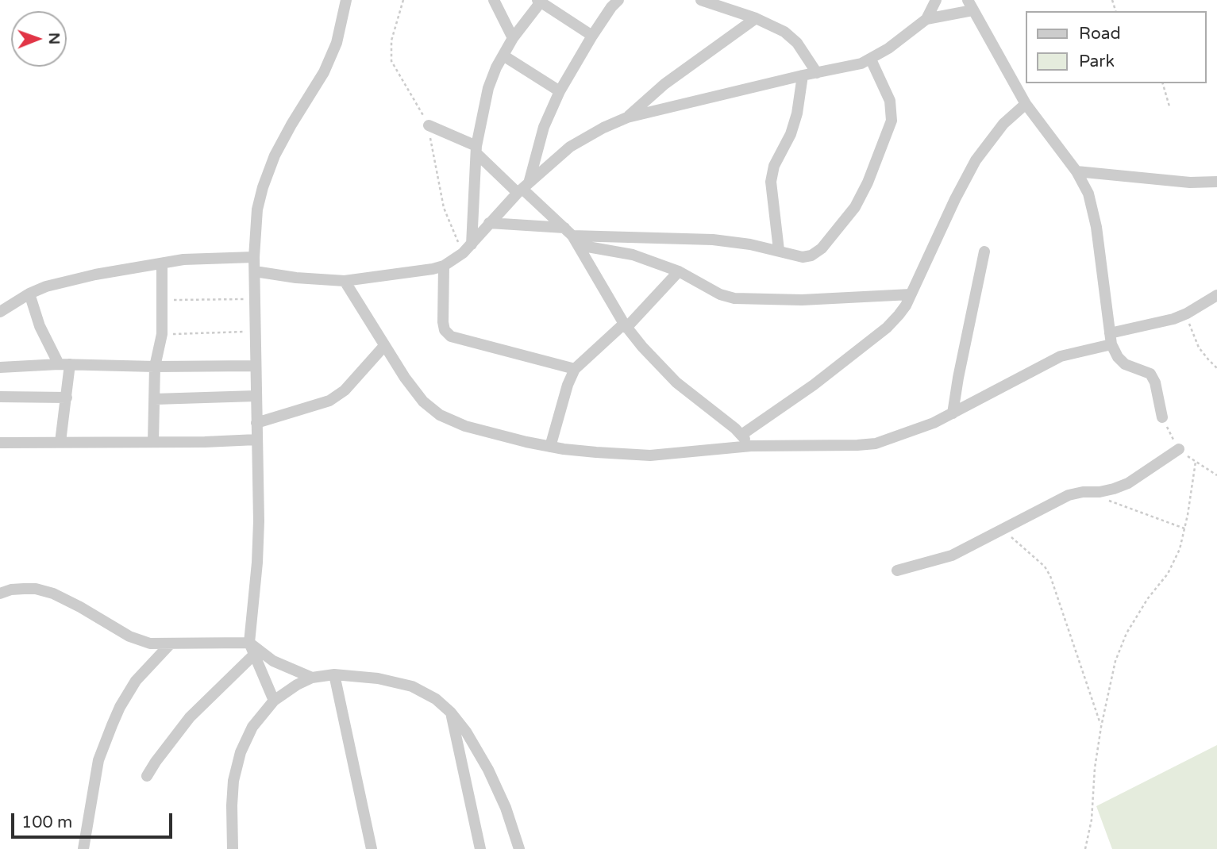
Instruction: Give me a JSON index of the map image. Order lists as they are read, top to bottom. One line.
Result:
{"legend":["Road","Park"],"scale_bar":"100 m","north":"right"}
